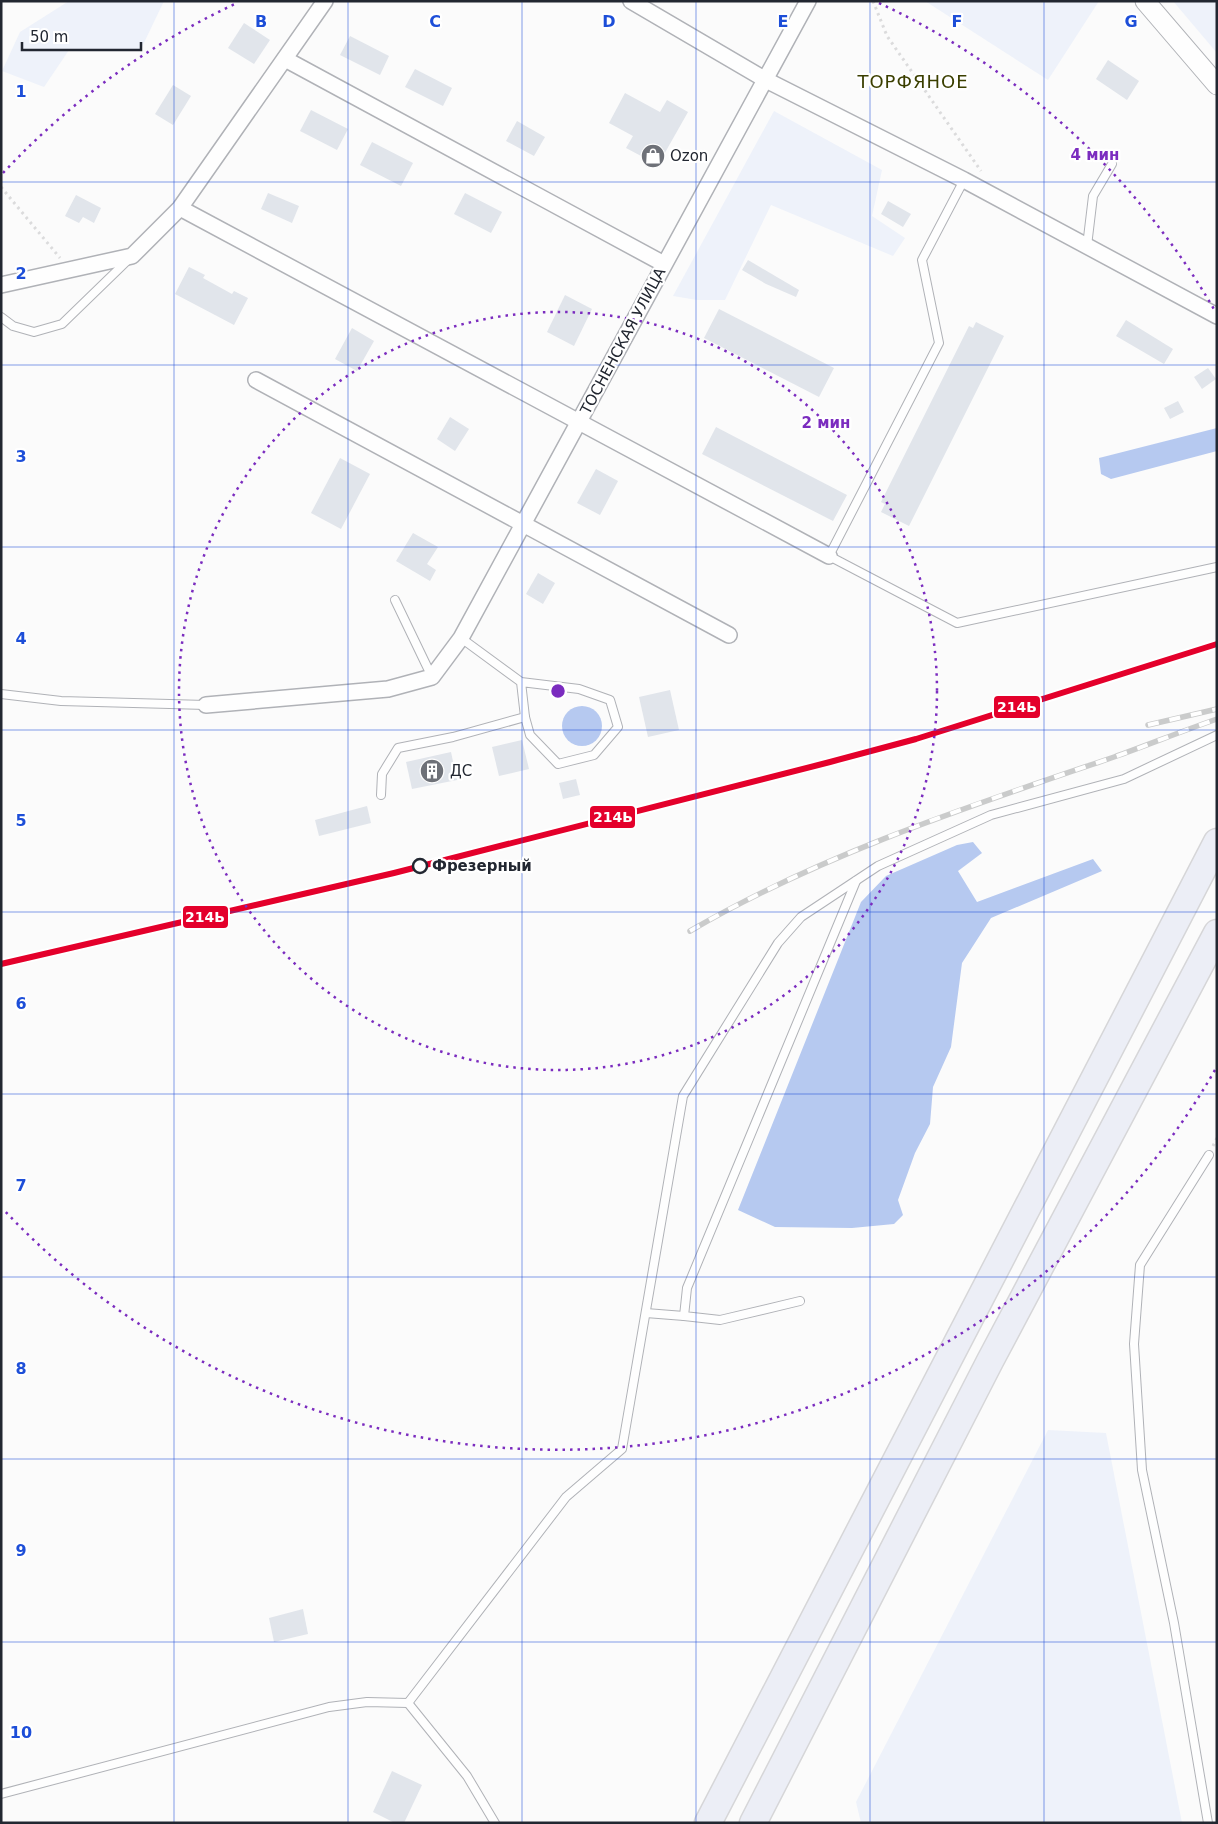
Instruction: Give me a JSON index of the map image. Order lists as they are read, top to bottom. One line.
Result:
{"streets":{"street":["ТОСНЕНСКАЯ УЛИЦА"]},"districts":["ТОРФЯНОЕ"],"places":{"shop":["Ozon"],"building":["ДС"],"other":["Фрезерный"]},"lines":["transit line 214Ь"],"scale_bar":"50 m","grid":{"columns":["B","C","D","E","F","G"],"rows":["1","2","3","4","5","6","7","8","9","10"]},"rings":["4 мин","2 мин"]}
